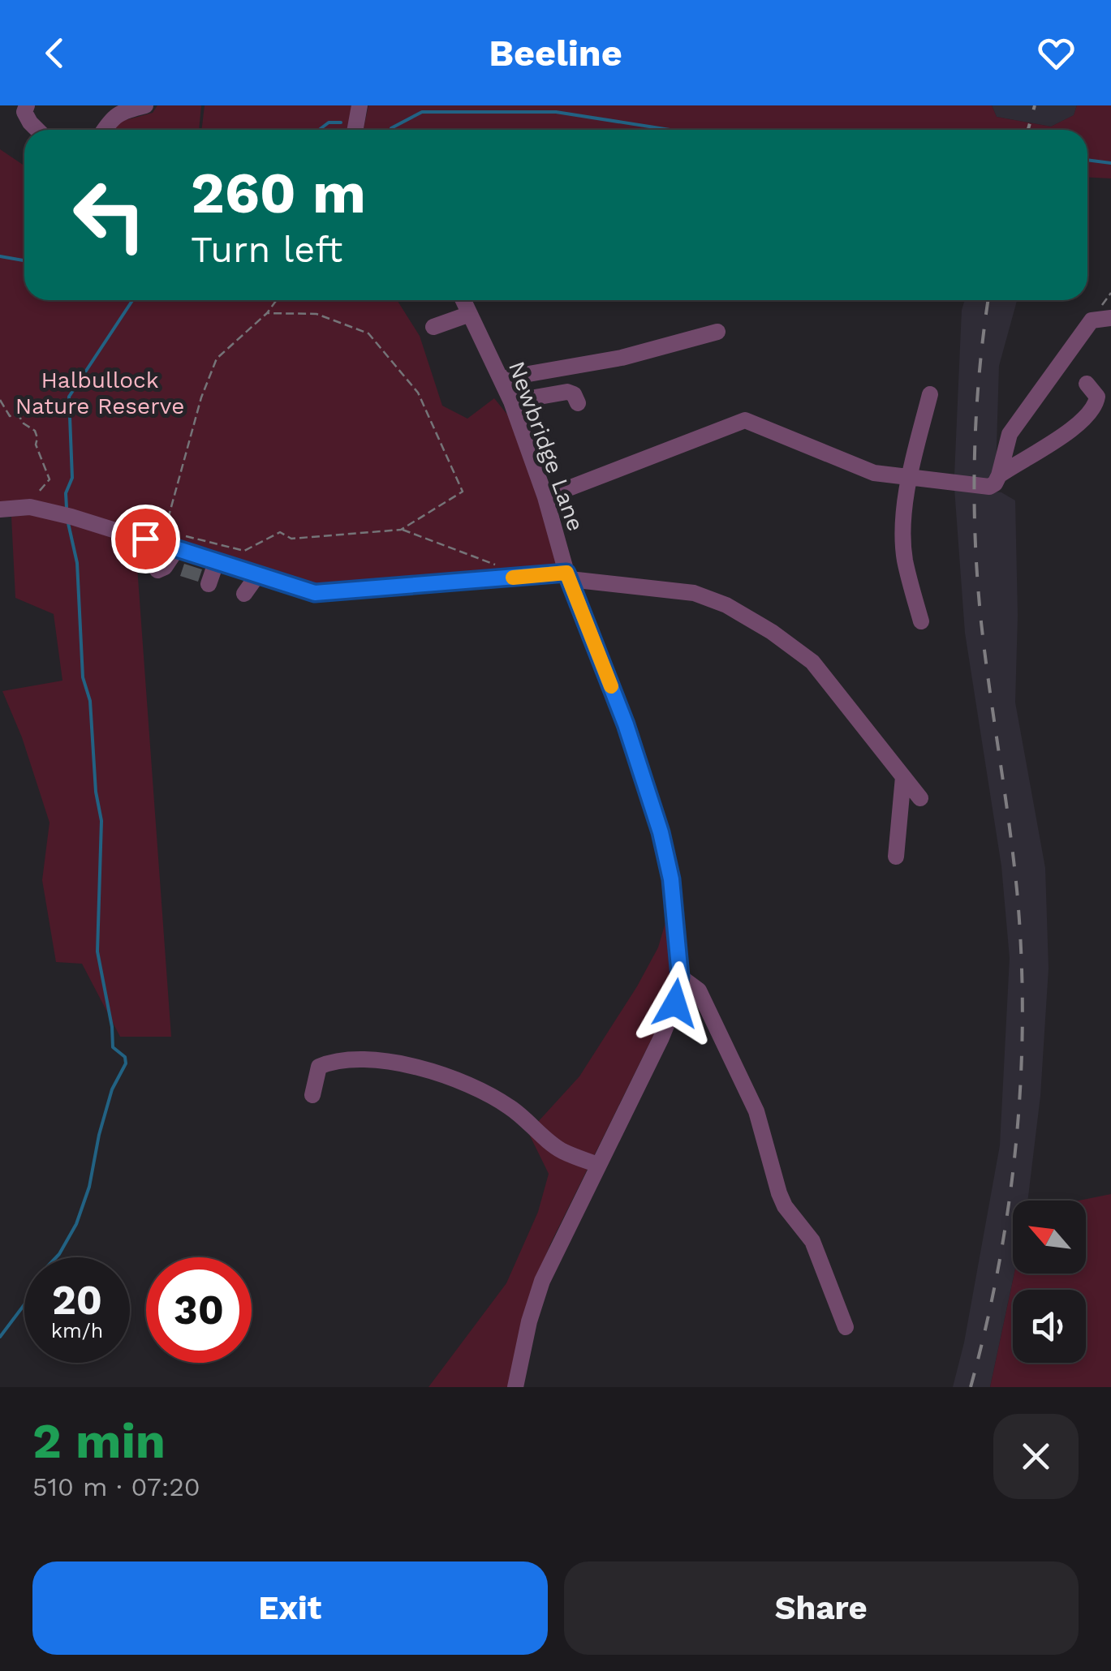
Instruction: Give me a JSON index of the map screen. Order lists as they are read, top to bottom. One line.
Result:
{"streets":{"street":["Newbridge Lane"]},"parks":["Halbullock Nature Reserve"],"north":"top left","page":{"header":"Beeline","turn":["260 m","Turn left"],"speed":"20 km/h","limit":"30","heading":["2 min","510 m · 07:20"],"buttons":["Exit","Share"]}}
